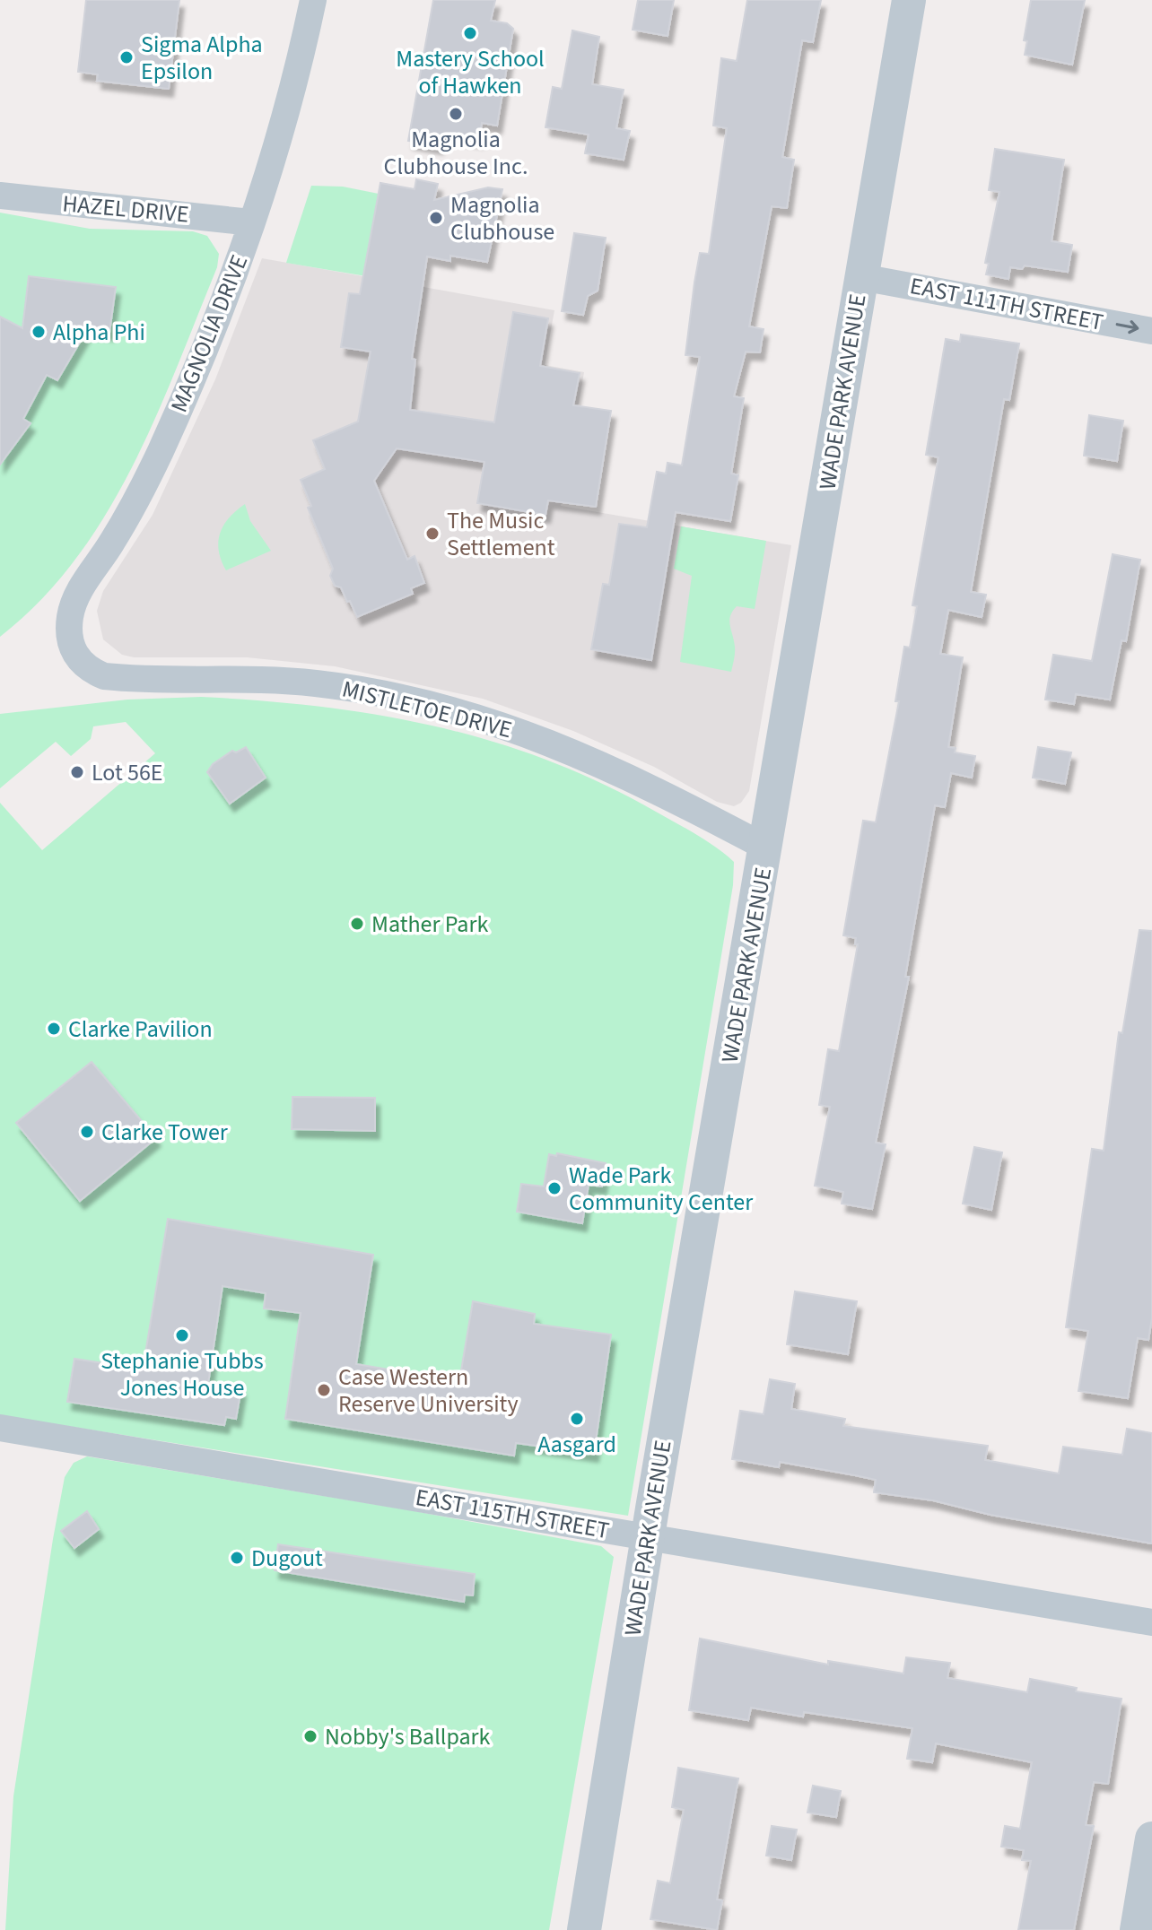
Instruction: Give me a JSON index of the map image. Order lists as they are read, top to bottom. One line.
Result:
{"streets":{"street":["HAZEL DRIVE","EAST 111TH STREET","MAGNOLIA DRIVE","WADE PARK AVENUE","MISTLETOE DRIVE","EAST 115TH STREET"]},"crossings":[["HAZEL DRIVE","MAGNOLIA DRIVE"],["EAST 111TH STREET","WADE PARK AVENUE"],["MAGNOLIA DRIVE","MISTLETOE DRIVE"],["WADE PARK AVENUE","MISTLETOE DRIVE"],["WADE PARK AVENUE","EAST 115TH STREET"]],"one_way":["EAST 111TH STREET"],"places":["Mastery School of Hawken","Sigma Alpha Epsilon","Magnolia Clubhouse Inc.","Magnolia Clubhouse","Alpha Phi","The Music Settlement","Lot 56E","Mather Park","Clarke Pavilion","Clarke Tower","Wade Park Community Center","Stephanie Tubbs Jones House","Case Western Reserve University","Aasgard","Dugout","Nobby's Ballpark"]}
